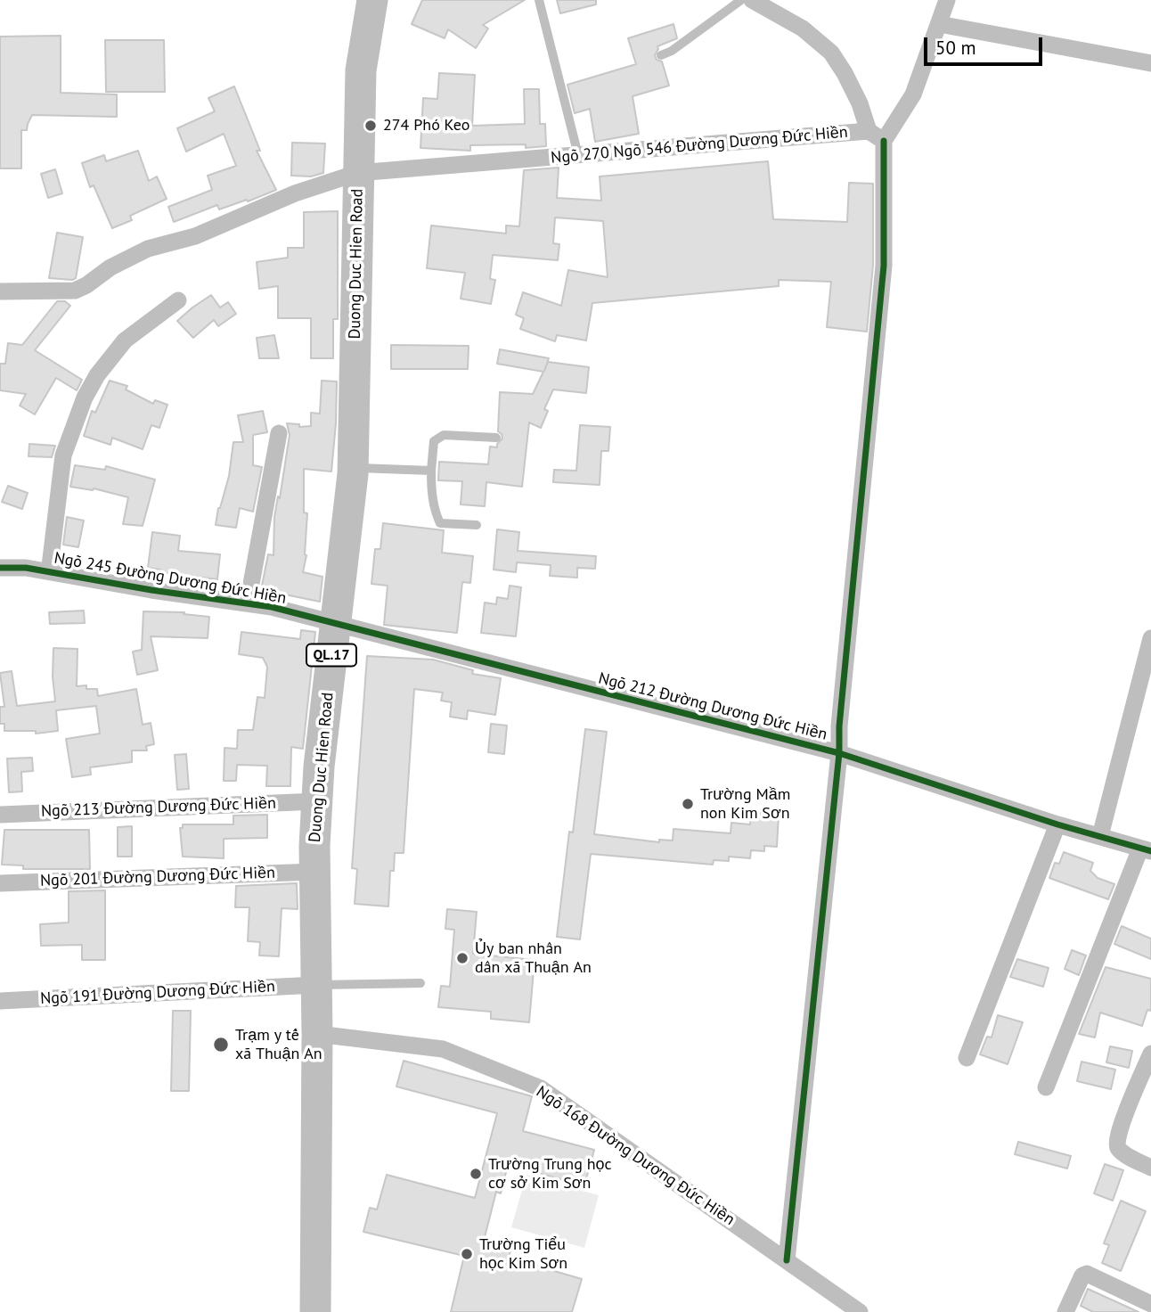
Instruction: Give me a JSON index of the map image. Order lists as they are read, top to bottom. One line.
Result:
{"streets":{"highway":["Duong Duc Hien Road","QL.17"],"street":["Ngõ 270 Ngõ 546 Đường Dương Đức Hiền","Ngõ 245 Đường Dương Đức Hiền","Ngõ 212 Đường Dương Đức Hiền","Ngõ 213 Đường Dương Đức Hiền","Ngõ 201 Đường Dương Đức Hiền","Ngõ 191 Đường Dương Đức Hiền","Ngõ 168 Đường Dương Đức Hiền"]},"crossings":[["Ngõ 270 Ngõ 546 Đường Dương Đức Hiền","Duong Duc Hien Road"],["Duong Duc Hien Road","Ngõ 245 Đường Dương Đức Hiền"],["Duong Duc Hien Road","Ngõ 212 Đường Dương Đức Hiền"],["Duong Duc Hien Road","Ngõ 213 Đường Dương Đức Hiền"],["Duong Duc Hien Road","Ngõ 201 Đường Dương Đức Hiền"],["Duong Duc Hien Road","Ngõ 191 Đường Dương Đức Hiền"],["Duong Duc Hien Road","Ngõ 168 Đường Dương Đức Hiền"],["Ngõ 245 Đường Dương Đức Hiền","Ngõ 212 Đường Dương Đức Hiền"]],"places":["274 Phó Keo","Trường Mầm non Kim Sơn","Ủy ban nhân dân xã Thuận An","Trạm y tế xã Thuận An","Trường Trung học cơ sở Kim Sơn","Trường Tiểu học Kim Sơn"],"scale_bar":"50 m"}
